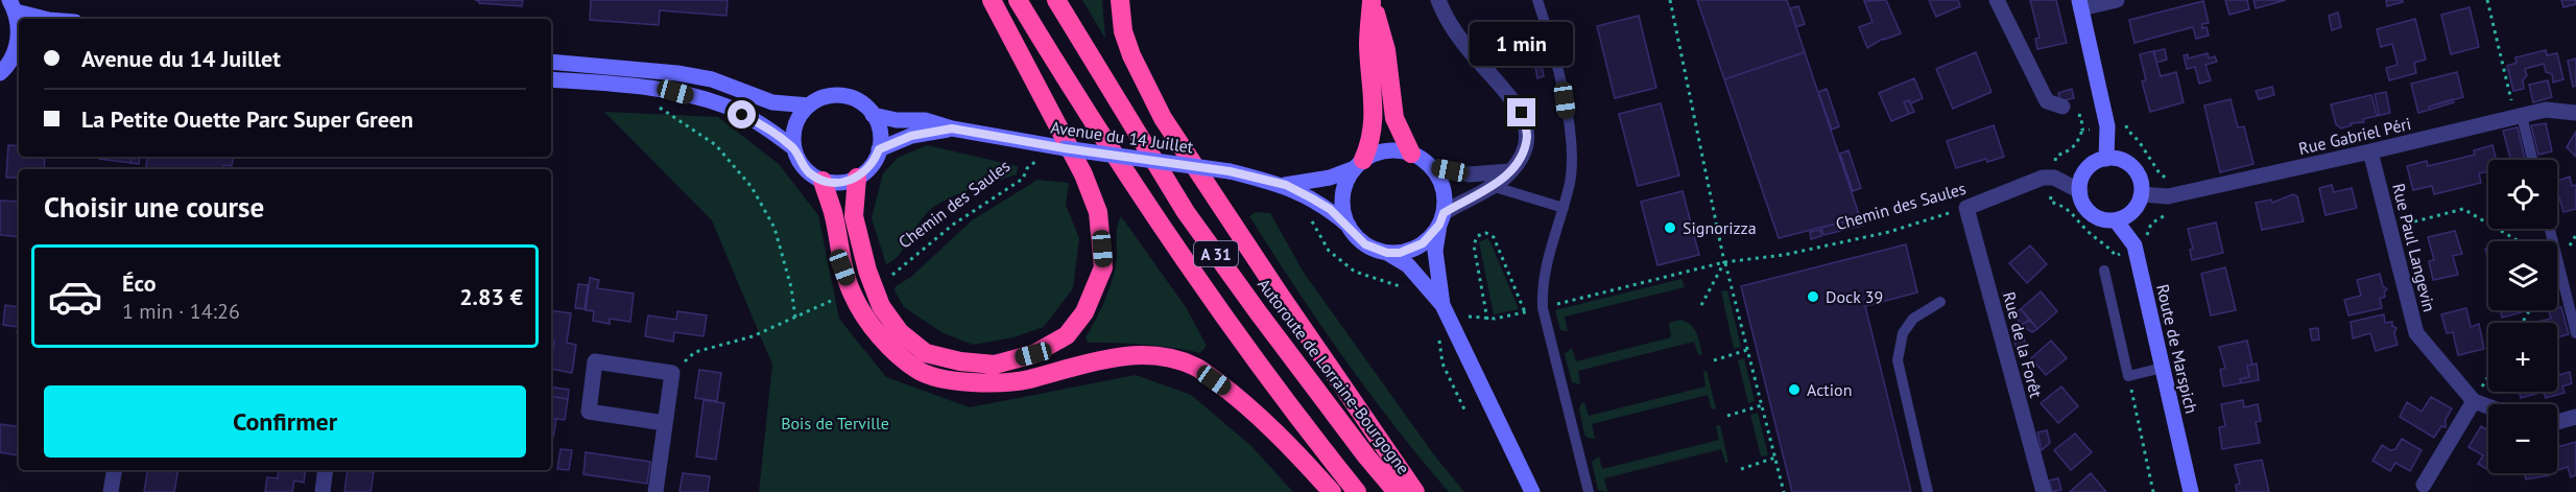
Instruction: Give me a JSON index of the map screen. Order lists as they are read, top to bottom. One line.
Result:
{"streets":{"highway":["A 31","Autoroute de Lorraine-Bourgogne"],"main road":["Avenue du 14 Juillet","Route de Marspich"],"street":["Rue Gabriel Péri","Chemin des Saules","Rue Paul Langevin","Rue de la Forêt"]},"crossings":[["Rue Gabriel Péri","Rue Paul Langevin"],["Rue Gabriel Péri","Route de Marspich"],["Chemin des Saules","Rue de la Forêt"]],"parks":["Bois de Terville"],"places":["Signorizza","Dock 39","Action"],"page":{"banner":["Avenue du 14 Juillet","La Petite Ouette Parc Super Green"],"bubble":"1 min","map_buttons":["+","−"],"heading":"Choisir une course","list":[{"name":"Éco","note":"1 min · 14:26","value":"2.83 €"}],"buttons":"Confirmer"}}
